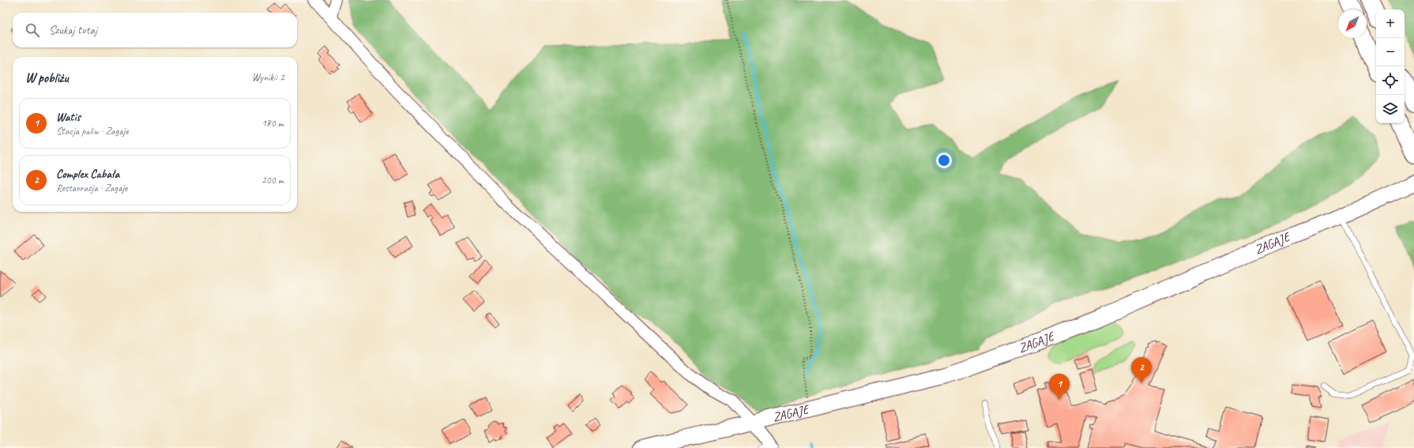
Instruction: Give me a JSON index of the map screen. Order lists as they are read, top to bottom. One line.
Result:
{"streets":{"main road":["ZAGAJE"]},"north":"bottom left","page":{"map_buttons":["+","−"],"search":"Szukaj tutaj","heading":["W pobliżu","Wyniki: 2"],"list":[{"mark":"1","name":"Watis","note":"Stacja paliw · Zagaje","value":"180 m"},{"mark":"2","name":"Complex Cabała","note":"Restauracja · Zagaje","value":"200 m"}],"pins":["2","1"]}}
